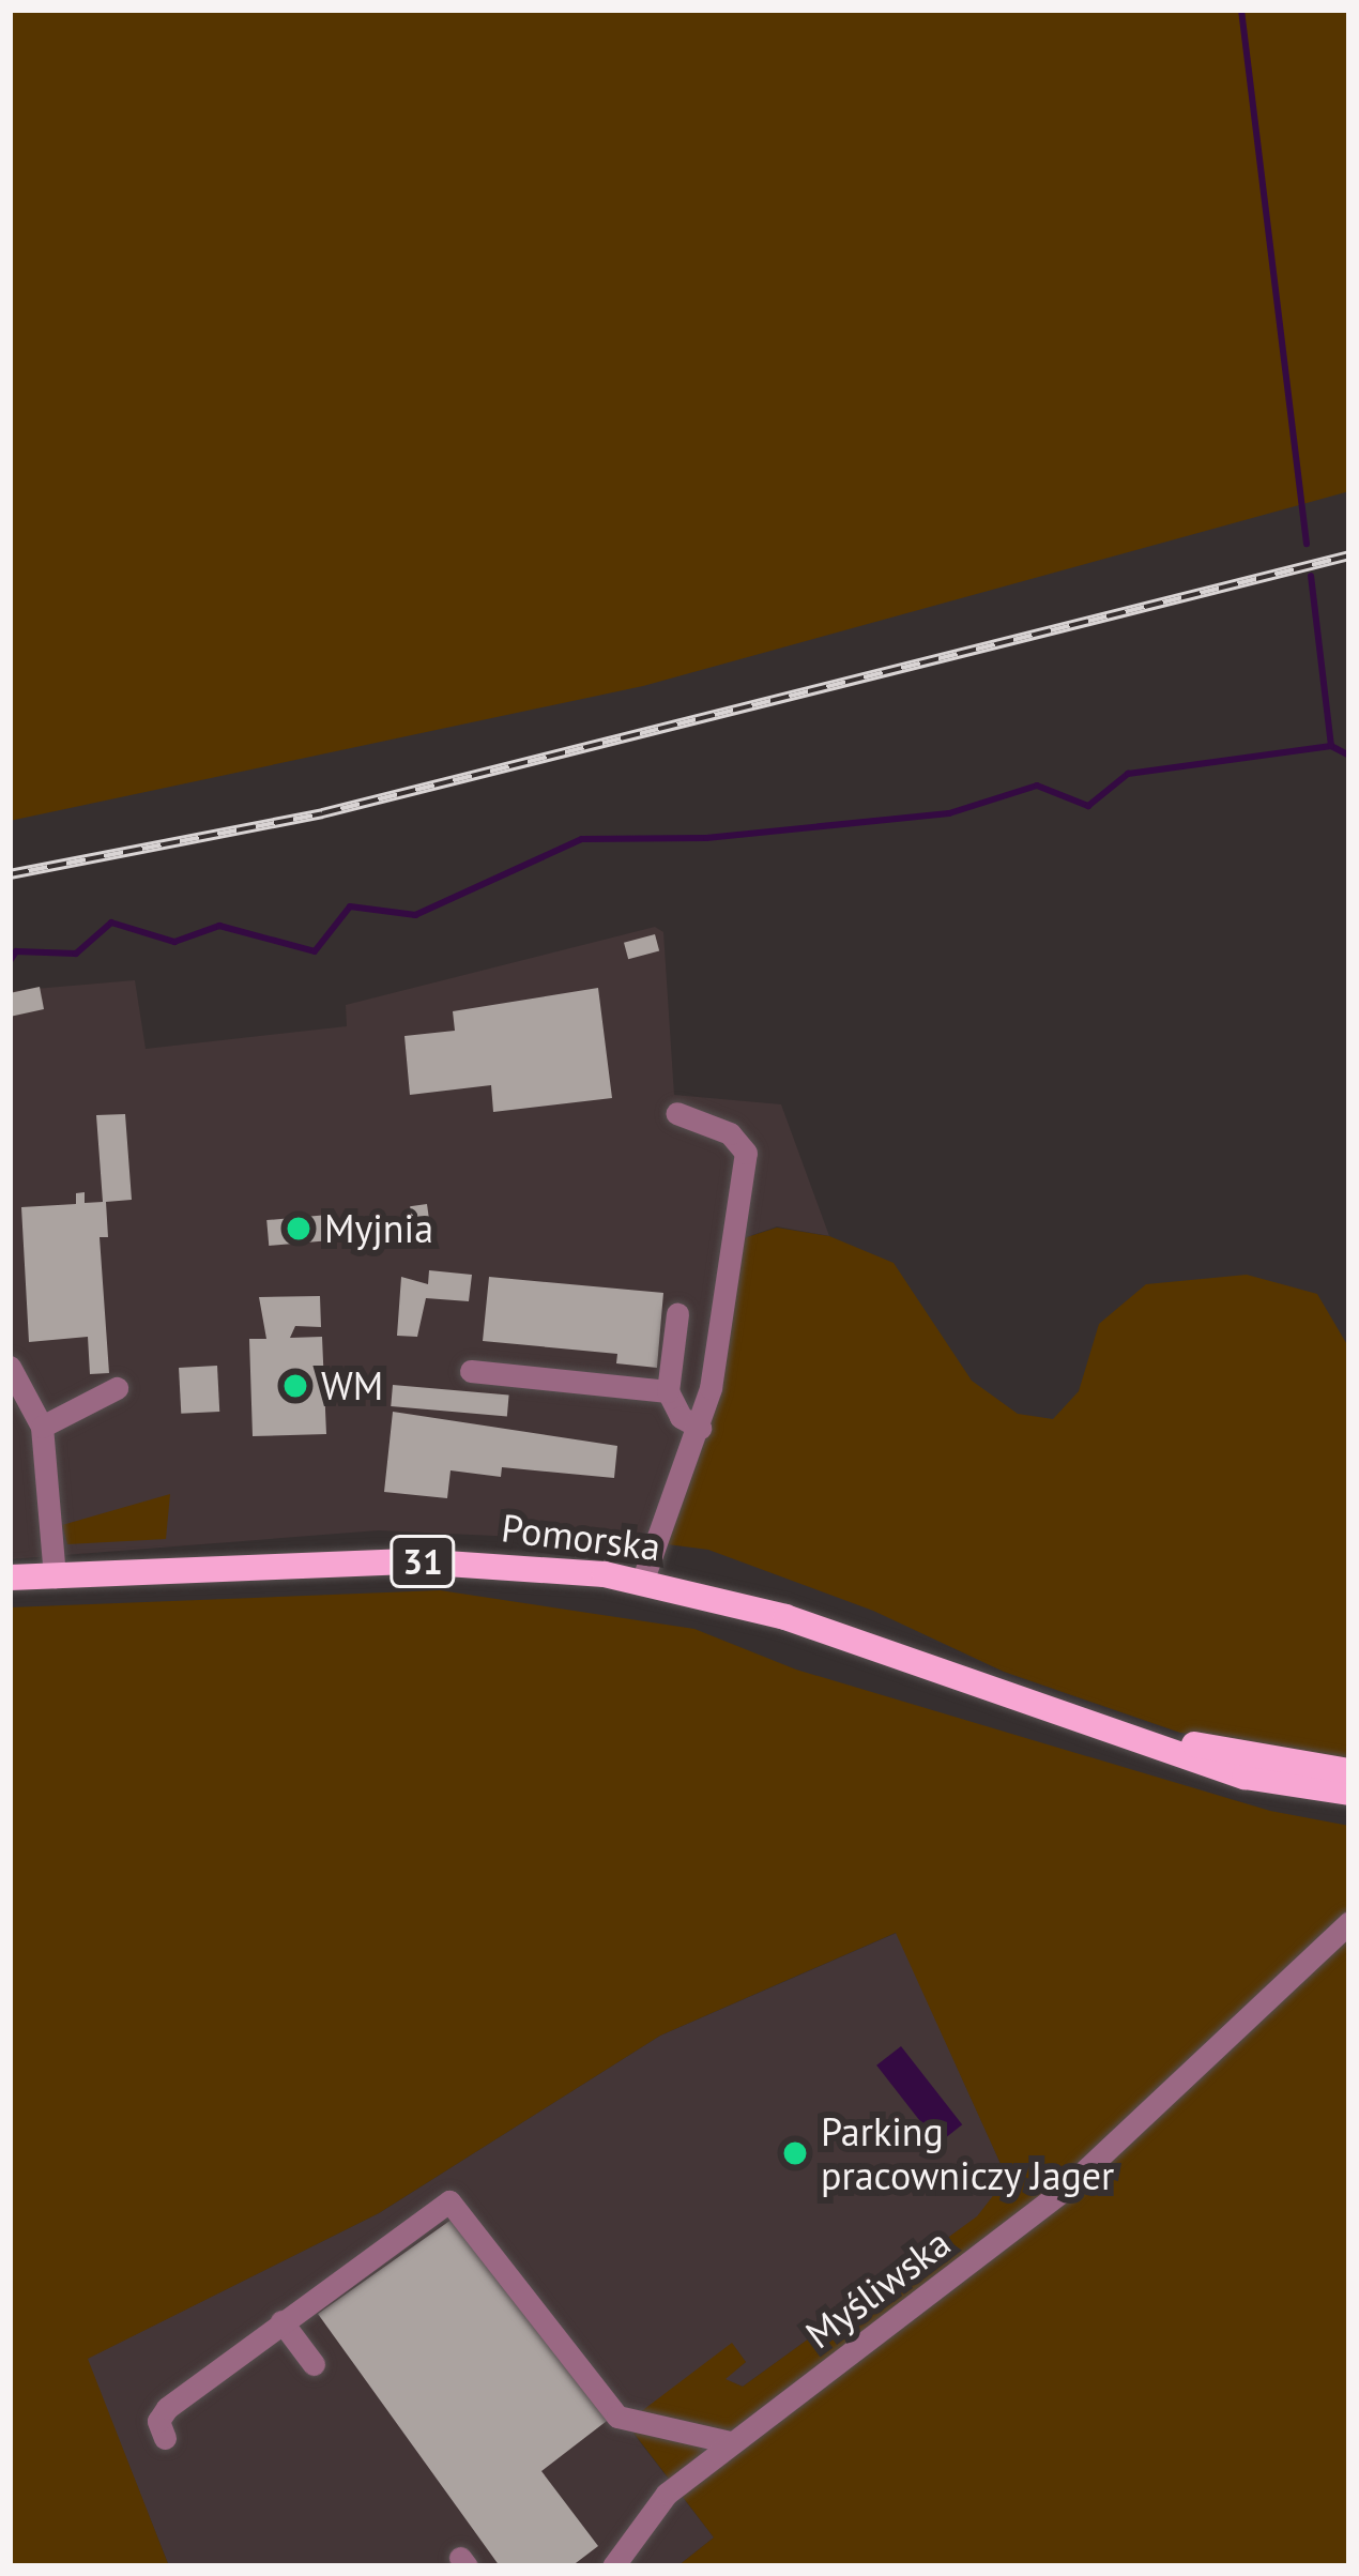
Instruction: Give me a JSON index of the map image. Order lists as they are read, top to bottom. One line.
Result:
{"streets":{"main road":["Pomorska","31"],"street":["Myśliwska"]},"crossings":[["Pomorska","31"]],"places":["Myjnia","WM","Parking pracowniczy Jager"]}
